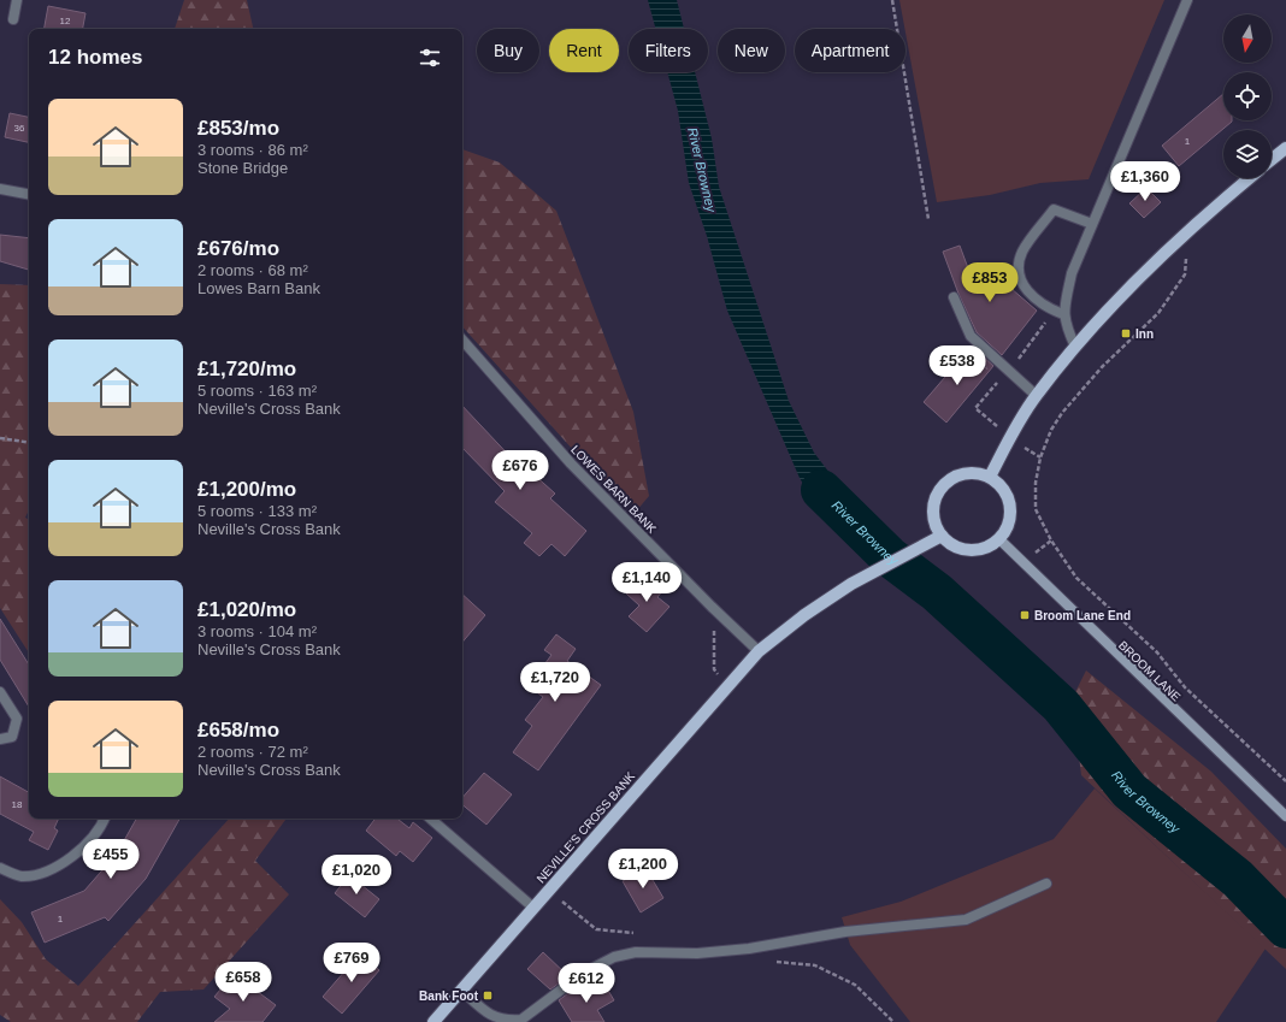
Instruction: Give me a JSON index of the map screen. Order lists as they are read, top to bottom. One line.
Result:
{"streets":{"main road":["BROOM LANE","NEVILLE'S CROSS BANK"],"street":["LOWES BARN BANK"]},"crossings":[["LOWES BARN BANK","NEVILLE'S CROSS BANK"],["BROOM LANE","NEVILLE'S CROSS BANK"]],"water":["River Browney"],"places":{"transit":["Inn","Broom Lane End","Bank Foot"]},"house_numbers":["12","36","1","18","1"],"north":"bottom","page":{"chip":["Buy","Rent","Filters","New","Apartment"],"heading":"12 homes","list":[{"name":"£853/mo","note":"3 rooms · 86 m² · Stone Bridge"},{"name":"£676/mo","note":"2 rooms · 68 m² · Lowes Barn Bank"},{"name":"£1,720/mo","note":"5 rooms · 163 m² · Neville's Cross Bank"},{"name":"£1,200/mo","note":"5 rooms · 133 m² · Neville's Cross Bank"},{"name":"£1,020/mo","note":"3 rooms · 104 m² · Neville's Cross Bank"},{"name":"£658/mo","note":"2 rooms · 72 m² · Neville's Cross Bank"}],"price":["£1,360","£853","£538","£676","£1,140","£1,720","£455","£1,200","£1,020","£769","£658","£612"]}}
